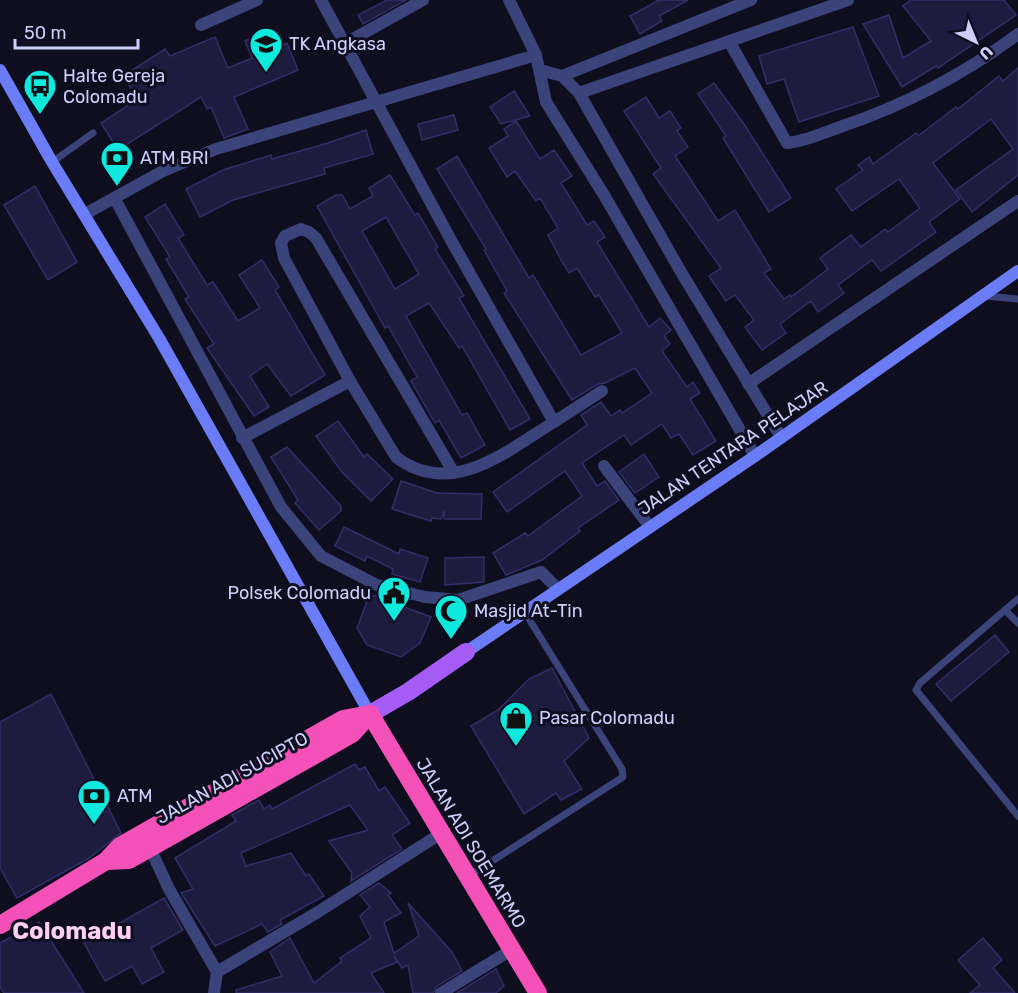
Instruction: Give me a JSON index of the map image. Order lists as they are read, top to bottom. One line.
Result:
{"streets":{"highway":["JALAN ADI SUCIPTO","JALAN ADI SOEMARMO"],"main road":["JALAN TENTARA PELAJAR"]},"crossings":[["JALAN TENTARA PELAJAR","JALAN ADI SUCIPTO"],["JALAN ADI SUCIPTO","JALAN ADI SOEMARMO"]],"districts":["Colomadu"],"places":{"school or university":["TK Angkasa"],"bus stop":["Halte Gereja Colomadu"],"bank":["ATM BRI","ATM"],"public building":["Polsek Colomadu"],"mosque":["Masjid At-Tin"],"shop":["Pasar Colomadu"]},"scale_bar":"50 m","north":"bottom right"}
